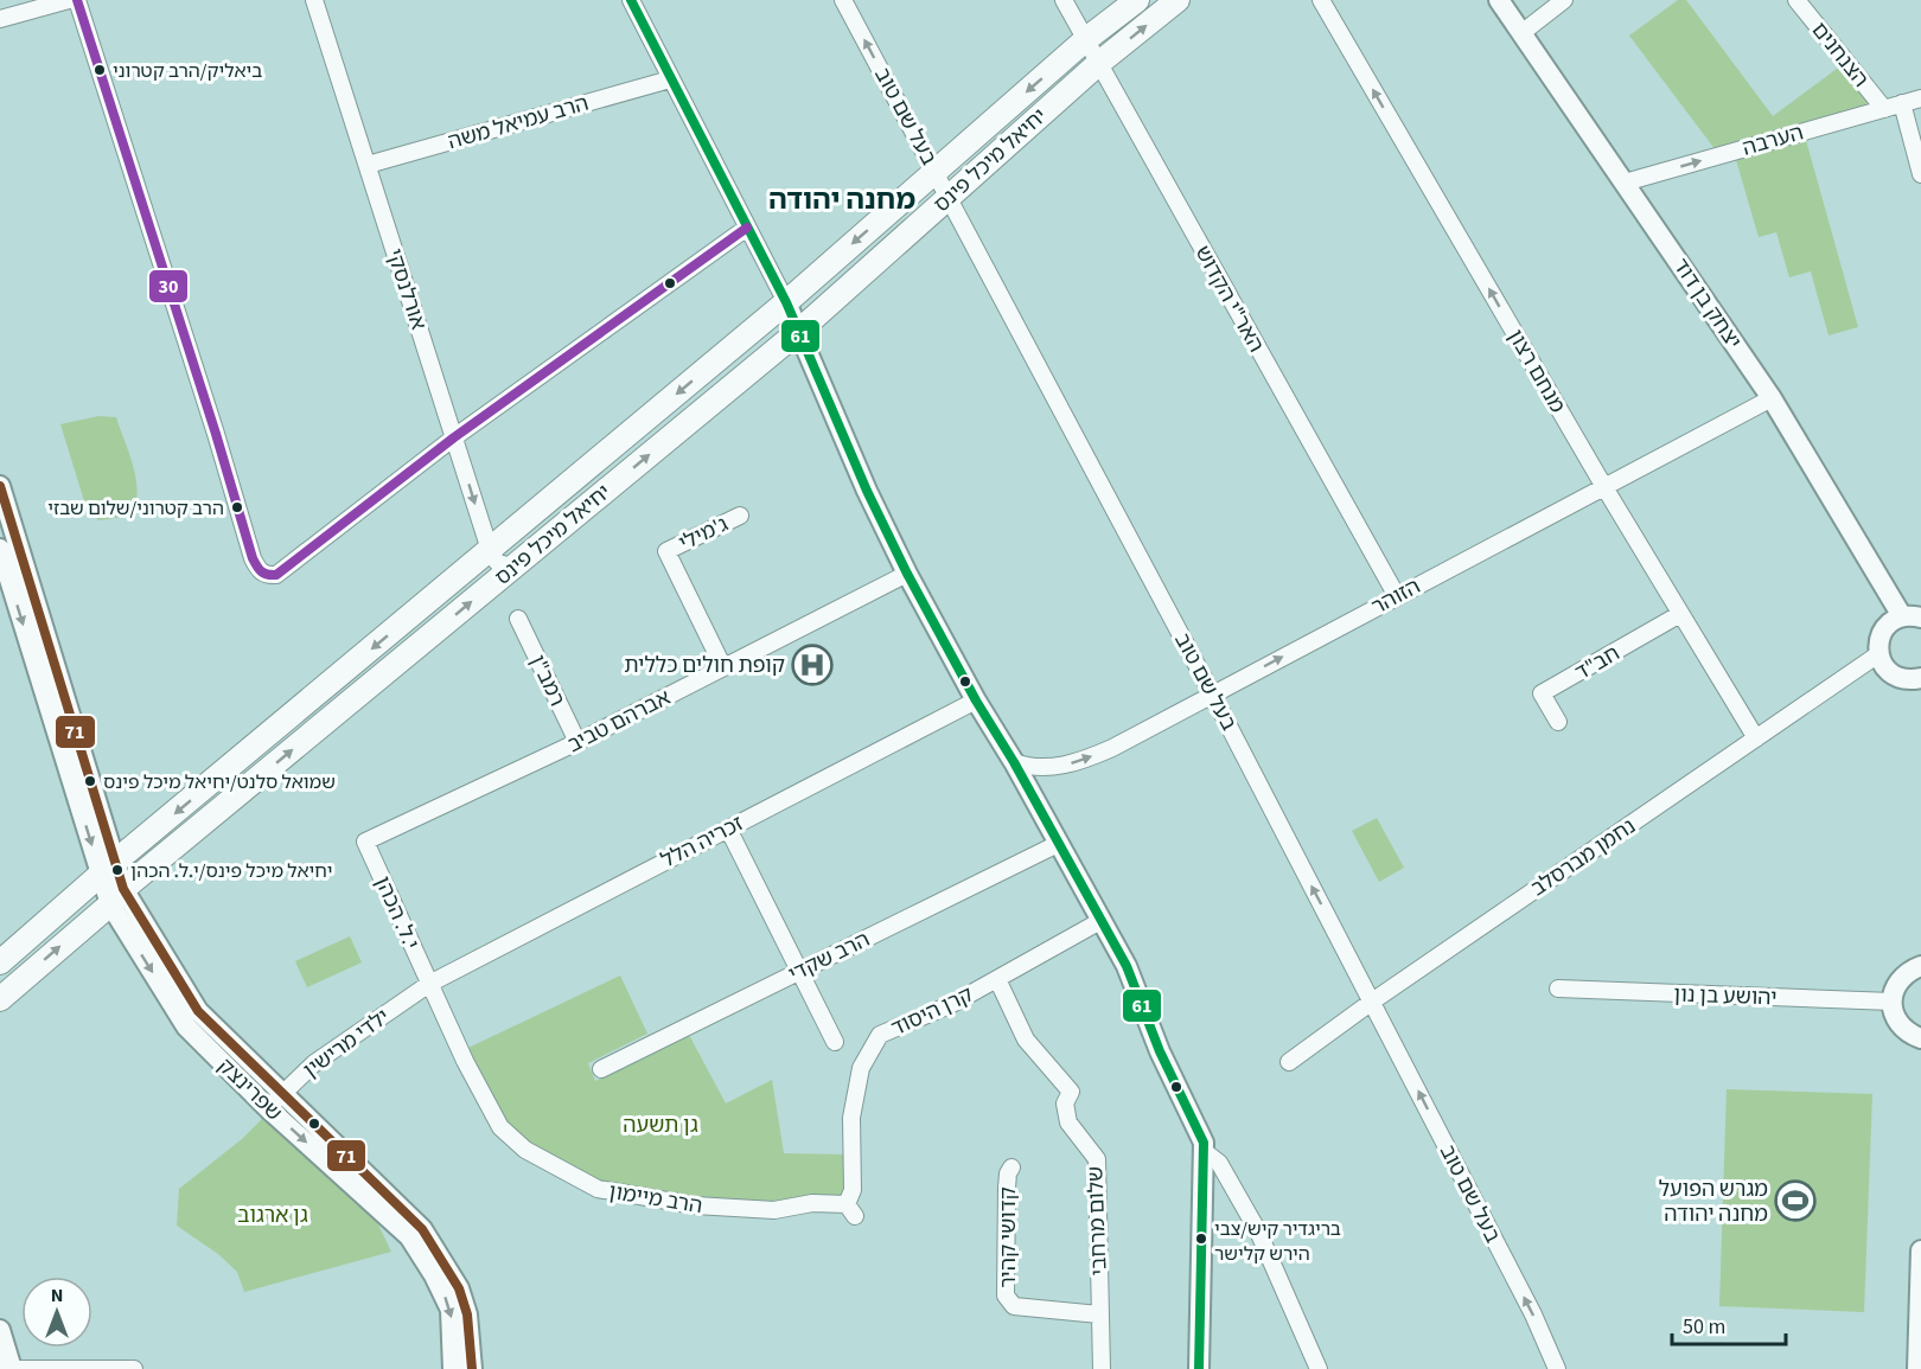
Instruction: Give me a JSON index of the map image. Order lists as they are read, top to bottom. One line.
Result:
{"streets":{"main road":["יחיאל מיכל פינס"],"street":["הצנחנים","בעל שם טוב","הרב עמיאל משה","הערבה","אורלנסקי","האר\"י הקדוש","יצחק בן דוד","מנחם רצון","ג'מילי","הזוהר","חב\"ד","רמב\"ן","אברהם טביב","זכריה הלל","נחמן מברסלב","י.ל. הכהן","הרב שקדי","יהושע בן נון","קרן היסוד","ילדי מרישין","שפרינצק","הרב מיימון","שלום מרחבי","קדושי קהיר"]},"crossings":[["הצנחנים","הערבה"],["בעל שם טוב","יחיאל מיכל פינס"],["בעל שם טוב","הזוהר"],["בעל שם טוב","נחמן מברסלב"],["הרב עמיאל משה","אורלנסקי"],["הערבה","יצחק בן דוד"],["יחיאל מיכל פינס","אורלנסקי"],["יחיאל מיכל פינס","האר\"י הקדוש"],["יחיאל מיכל פינס","שפרינצק"],["האר\"י הקדוש","הזוהר"],["יצחק בן דוד","הזוהר"],["מנחם רצון","הזוהר"],["מנחם רצון","חב\"ד"],["מנחם רצון","נחמן מברסלב"],["ג'מילי","אברהם טביב"],["רמב\"ן","אברהם טביב"],["אברהם טביב","י.ל. הכהן"],["זכריה הלל","י.ל. הכהן"],["זכריה הלל","ילדי מרישין"],["זכריה הלל","הרב מיימון"],["י.ל. הכהן","ילדי מרישין"],["י.ל. הכהן","הרב מיימון"],["קרן היסוד","הרב מיימון"],["קרן היסוד","שלום מרחבי"],["ילדי מרישין","שפרינצק"],["ילדי מרישין","הרב מיימון"],["שלום מרחבי","קדושי קהיר"]],"one_way":["בעל שם טוב","הערבה","מנחם רצון","הזוהר"],"districts":["מחנה יהודה"],"parks":["גן תשעה","גן ארגוב"],"places":{"other":["ביאליק/הרב קטרוני","הרב קטרוני/שלום שבזי","שמואל סלנט/יחיאל מיכל פינס","יחיאל מיכל פינס/י.ל. הכהן","בריגדיר קיש/צבי הירש קלישר"],"hospital":["קופת חולים כללית"],"sports":["מגרש הפועל מחנה יהודה"]},"lines":["transit line 61","transit line 30","transit line 71"],"scale_bar":"50 m","north":"top"}
